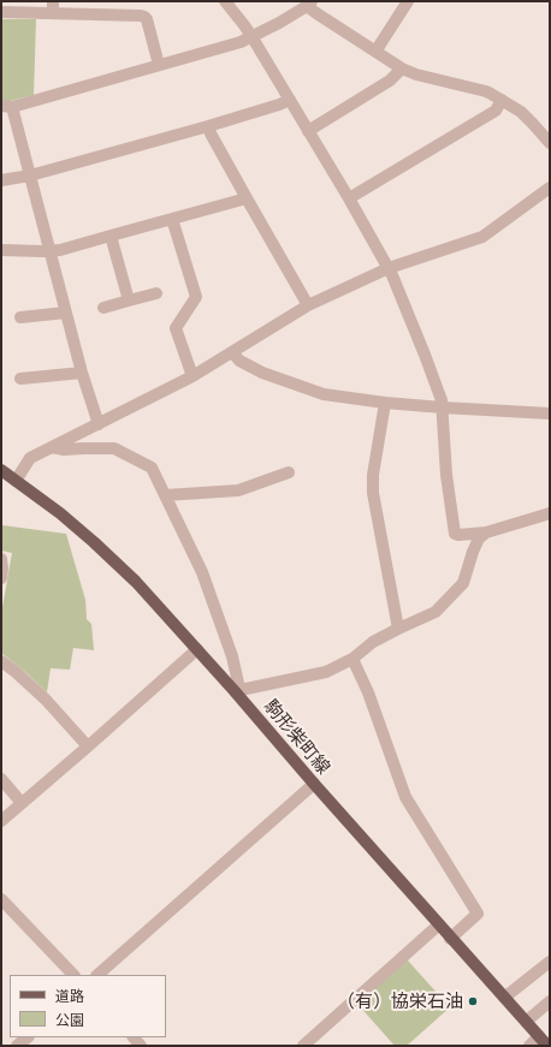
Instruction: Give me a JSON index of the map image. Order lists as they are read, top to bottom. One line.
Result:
{"streets":{"main road":["駒形柴町線"]},"places":["（有）協栄石油"],"legend":["道路","公園"]}
